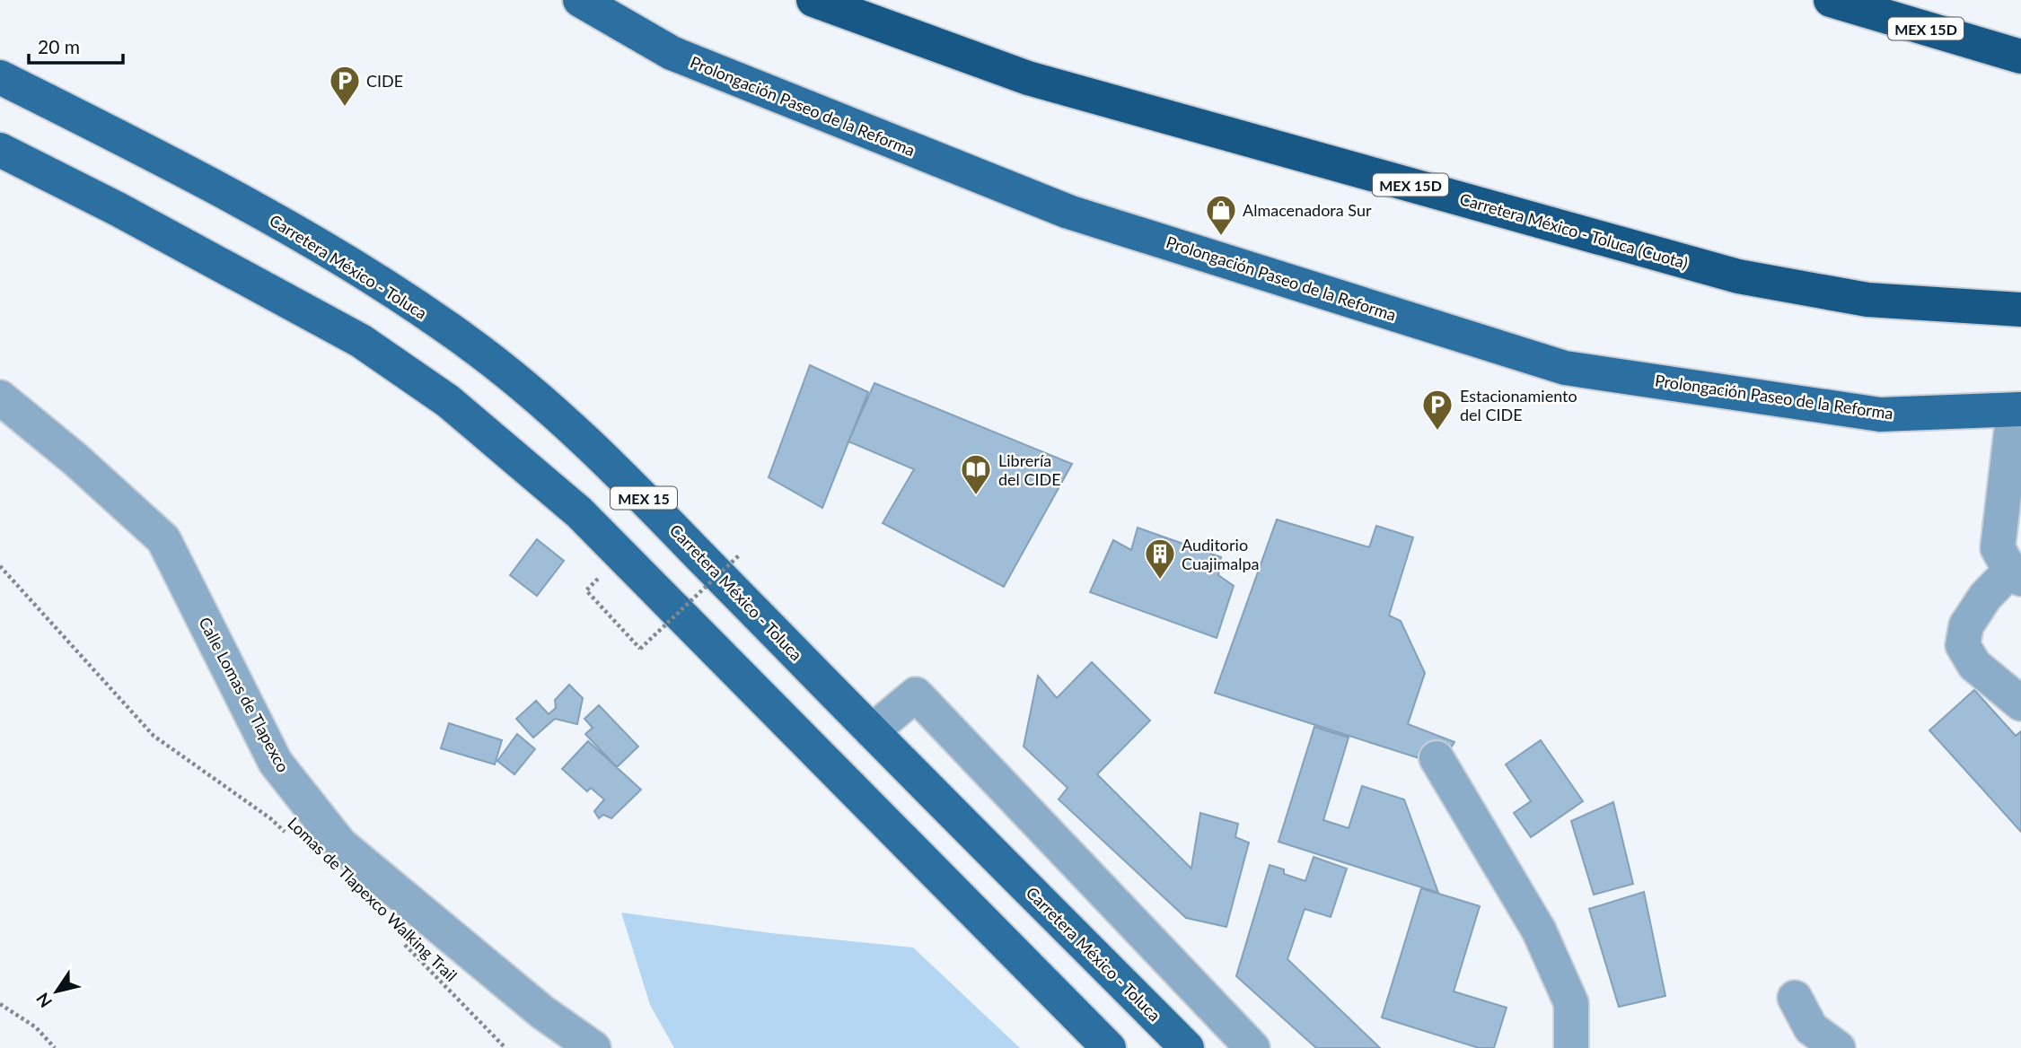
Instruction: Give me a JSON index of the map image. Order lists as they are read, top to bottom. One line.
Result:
{"streets":{"highway":["MEX 15D","Carretera México - Toluca (Cuota)"],"main road":["Prolongación Paseo de la Reforma","Carretera México - Toluca","MEX 15"],"street":["Calle Lomas de Tlapexco"],"path":["Lomas de Tlapexco Walking Trail"]},"places":{"parking":["CIDE","Estacionamiento del CIDE"],"shop":["Almacenadora Sur"],"library":["Librería del CIDE"],"building":["Auditorio Cuajimalpa"]},"scale_bar":"20 m","north":"bottom left"}
